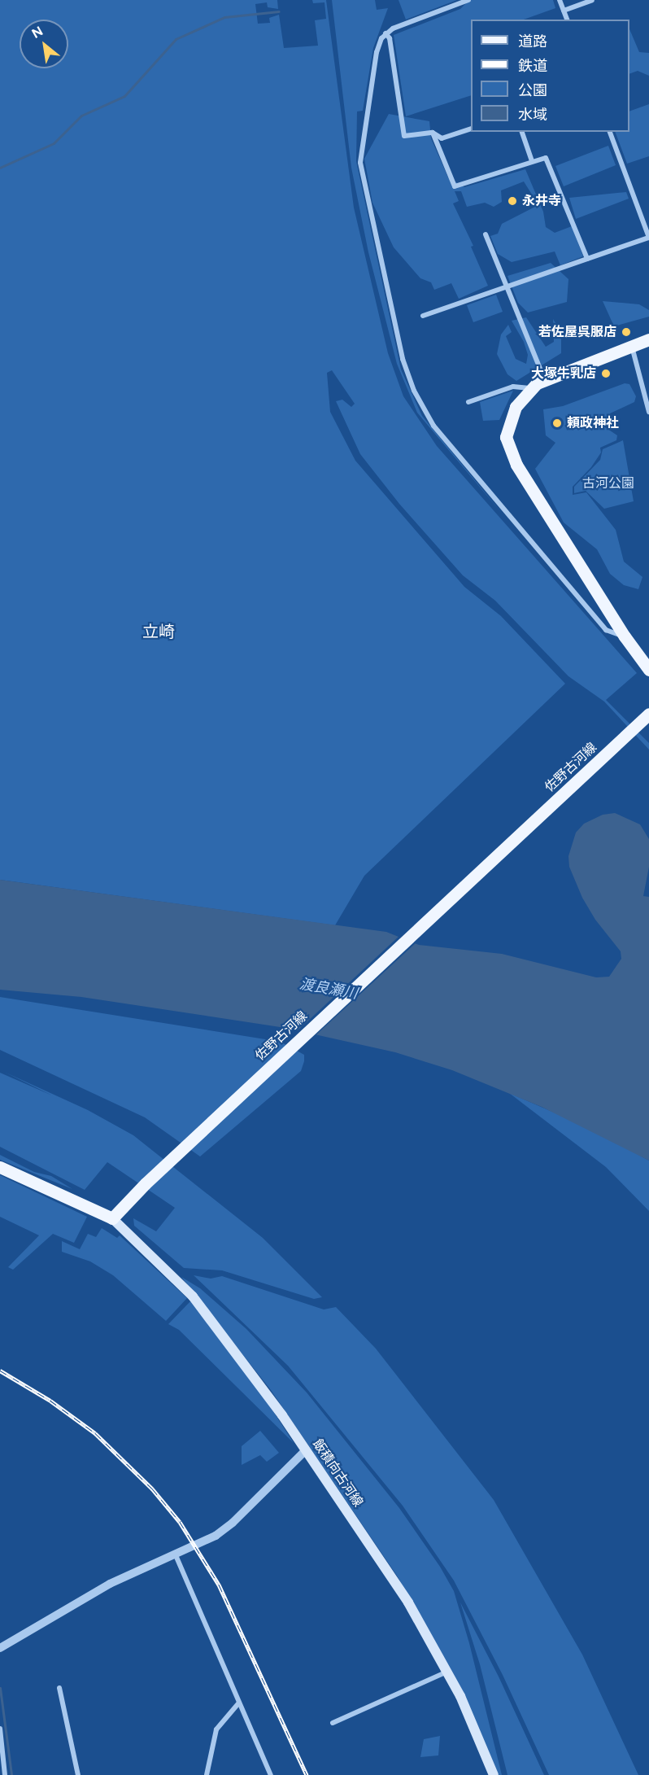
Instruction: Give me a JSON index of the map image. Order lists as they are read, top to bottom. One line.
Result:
{"streets":{"main road":["佐野古河線","飯積向古河線"]},"crossings":[["佐野古河線","飯積向古河線"]],"districts":["立崎"],"water":["渡良瀬川"],"parks":["古河公園"],"places":["永井寺","若佐屋呉服店","大塚牛乳店","頼政神社"],"legend":["道路","鉄道","公園","水域"],"north":"top left"}
